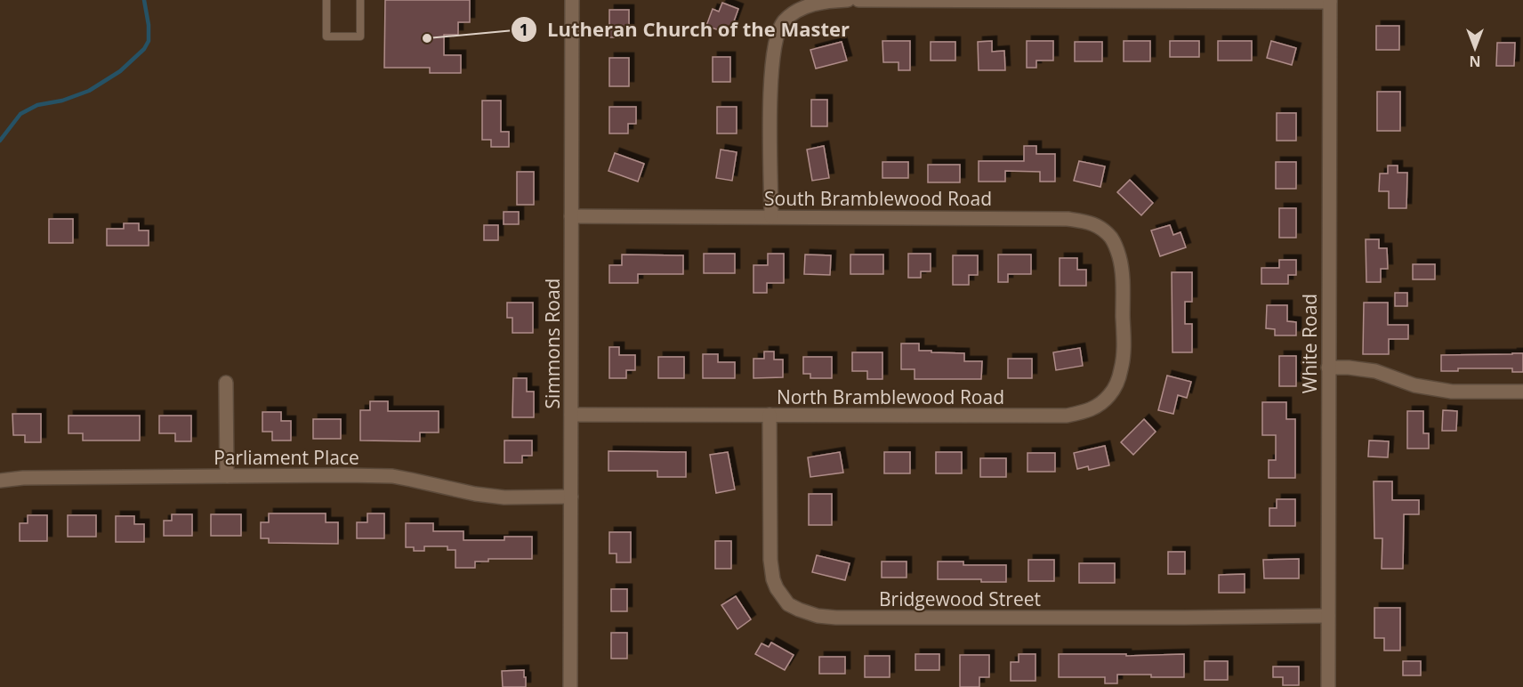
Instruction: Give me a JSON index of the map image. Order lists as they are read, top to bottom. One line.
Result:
{"streets":{"street":["South Bramblewood Road","Simmons Road","White Road","North Bramblewood Road","Parliament Place","Bridgewood Street"]},"crossings":[["South Bramblewood Road","Simmons Road"],["South Bramblewood Road","North Bramblewood Road"],["Simmons Road","North Bramblewood Road"],["Simmons Road","Parliament Place"],["White Road","Bridgewood Street"],["North Bramblewood Road","Bridgewood Street"]],"places":["Lutheran Church of the Master"],"north":"bottom"}
